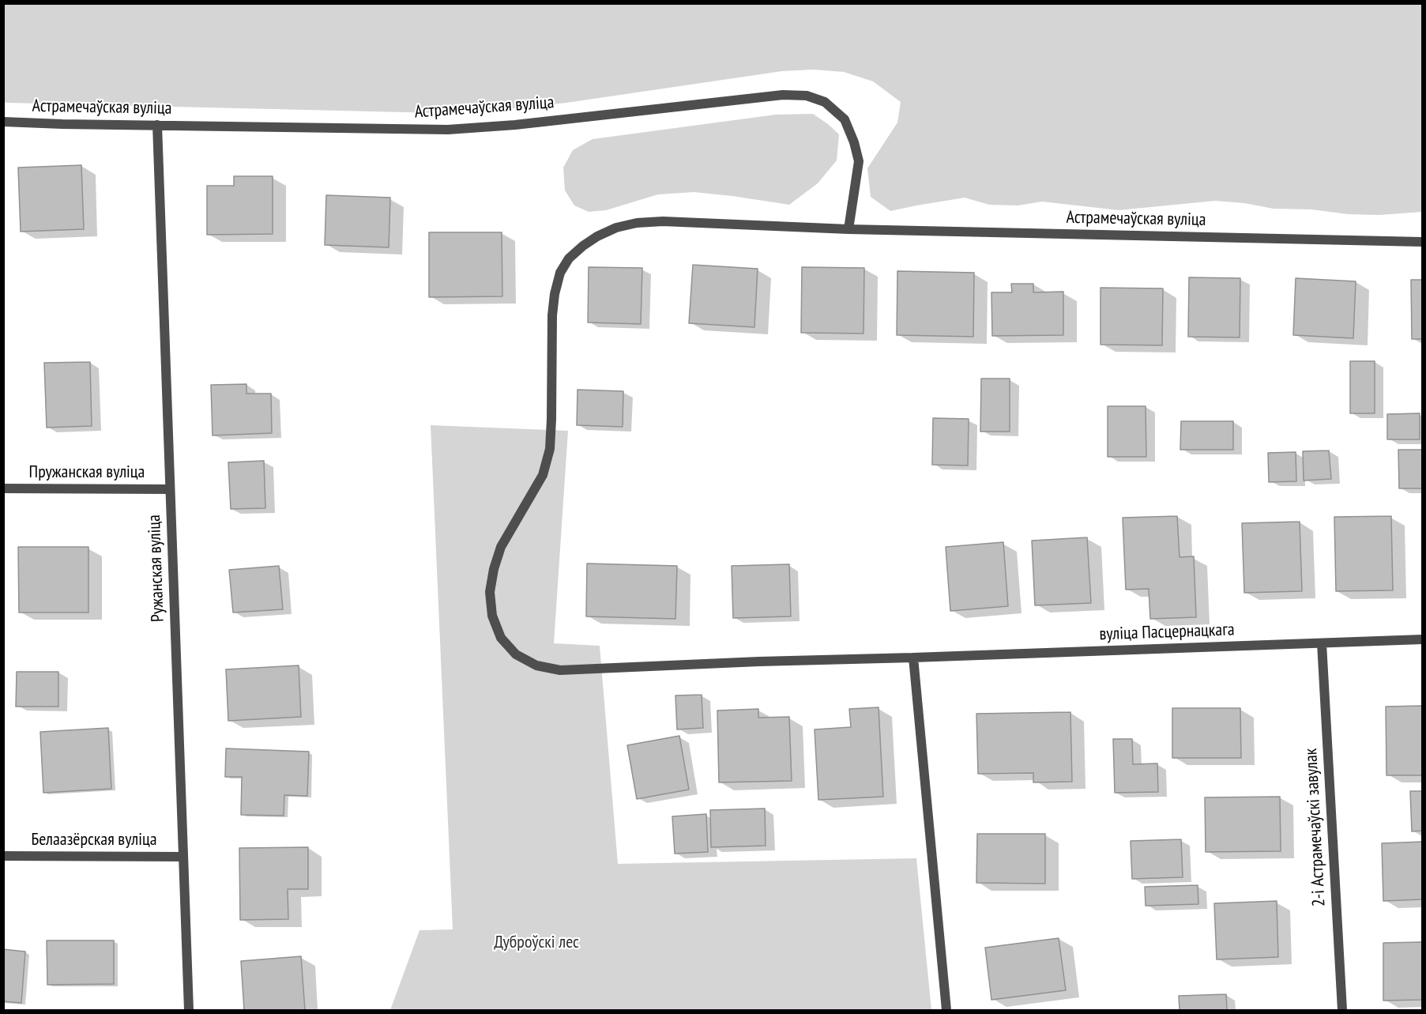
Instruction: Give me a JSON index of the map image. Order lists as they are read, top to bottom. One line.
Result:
{"streets":{"street":["Астрамечаўская вуліца","Пружанская вуліца","Ружанская вуліца","вуліца Пасцернацкага","2-і Астрамечаўскі завулак","Белаазёрская вуліца"]},"crossings":[["Астрамечаўская вуліца","Ружанская вуліца"],["Астрамечаўская вуліца","вуліца Пасцернацкага"],["Пружанская вуліца","Ружанская вуліца"],["Ружанская вуліца","Белаазёрская вуліца"],["вуліца Пасцернацкага","2-і Астрамечаўскі завулак"]],"parks":["Дуброўскі лес"]}
